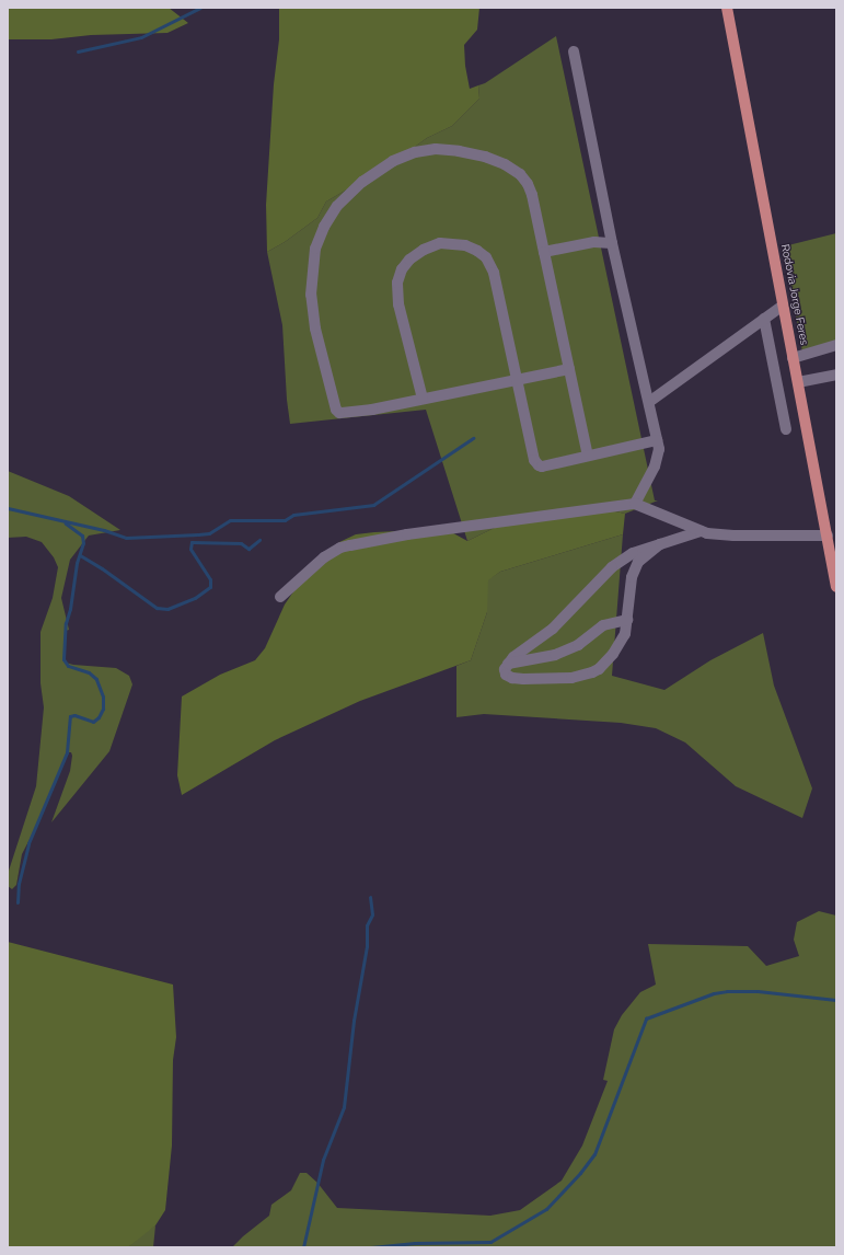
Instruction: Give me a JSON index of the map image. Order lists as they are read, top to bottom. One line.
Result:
{"streets":{"main road":["Rodovia Jorge Feres"]}}
